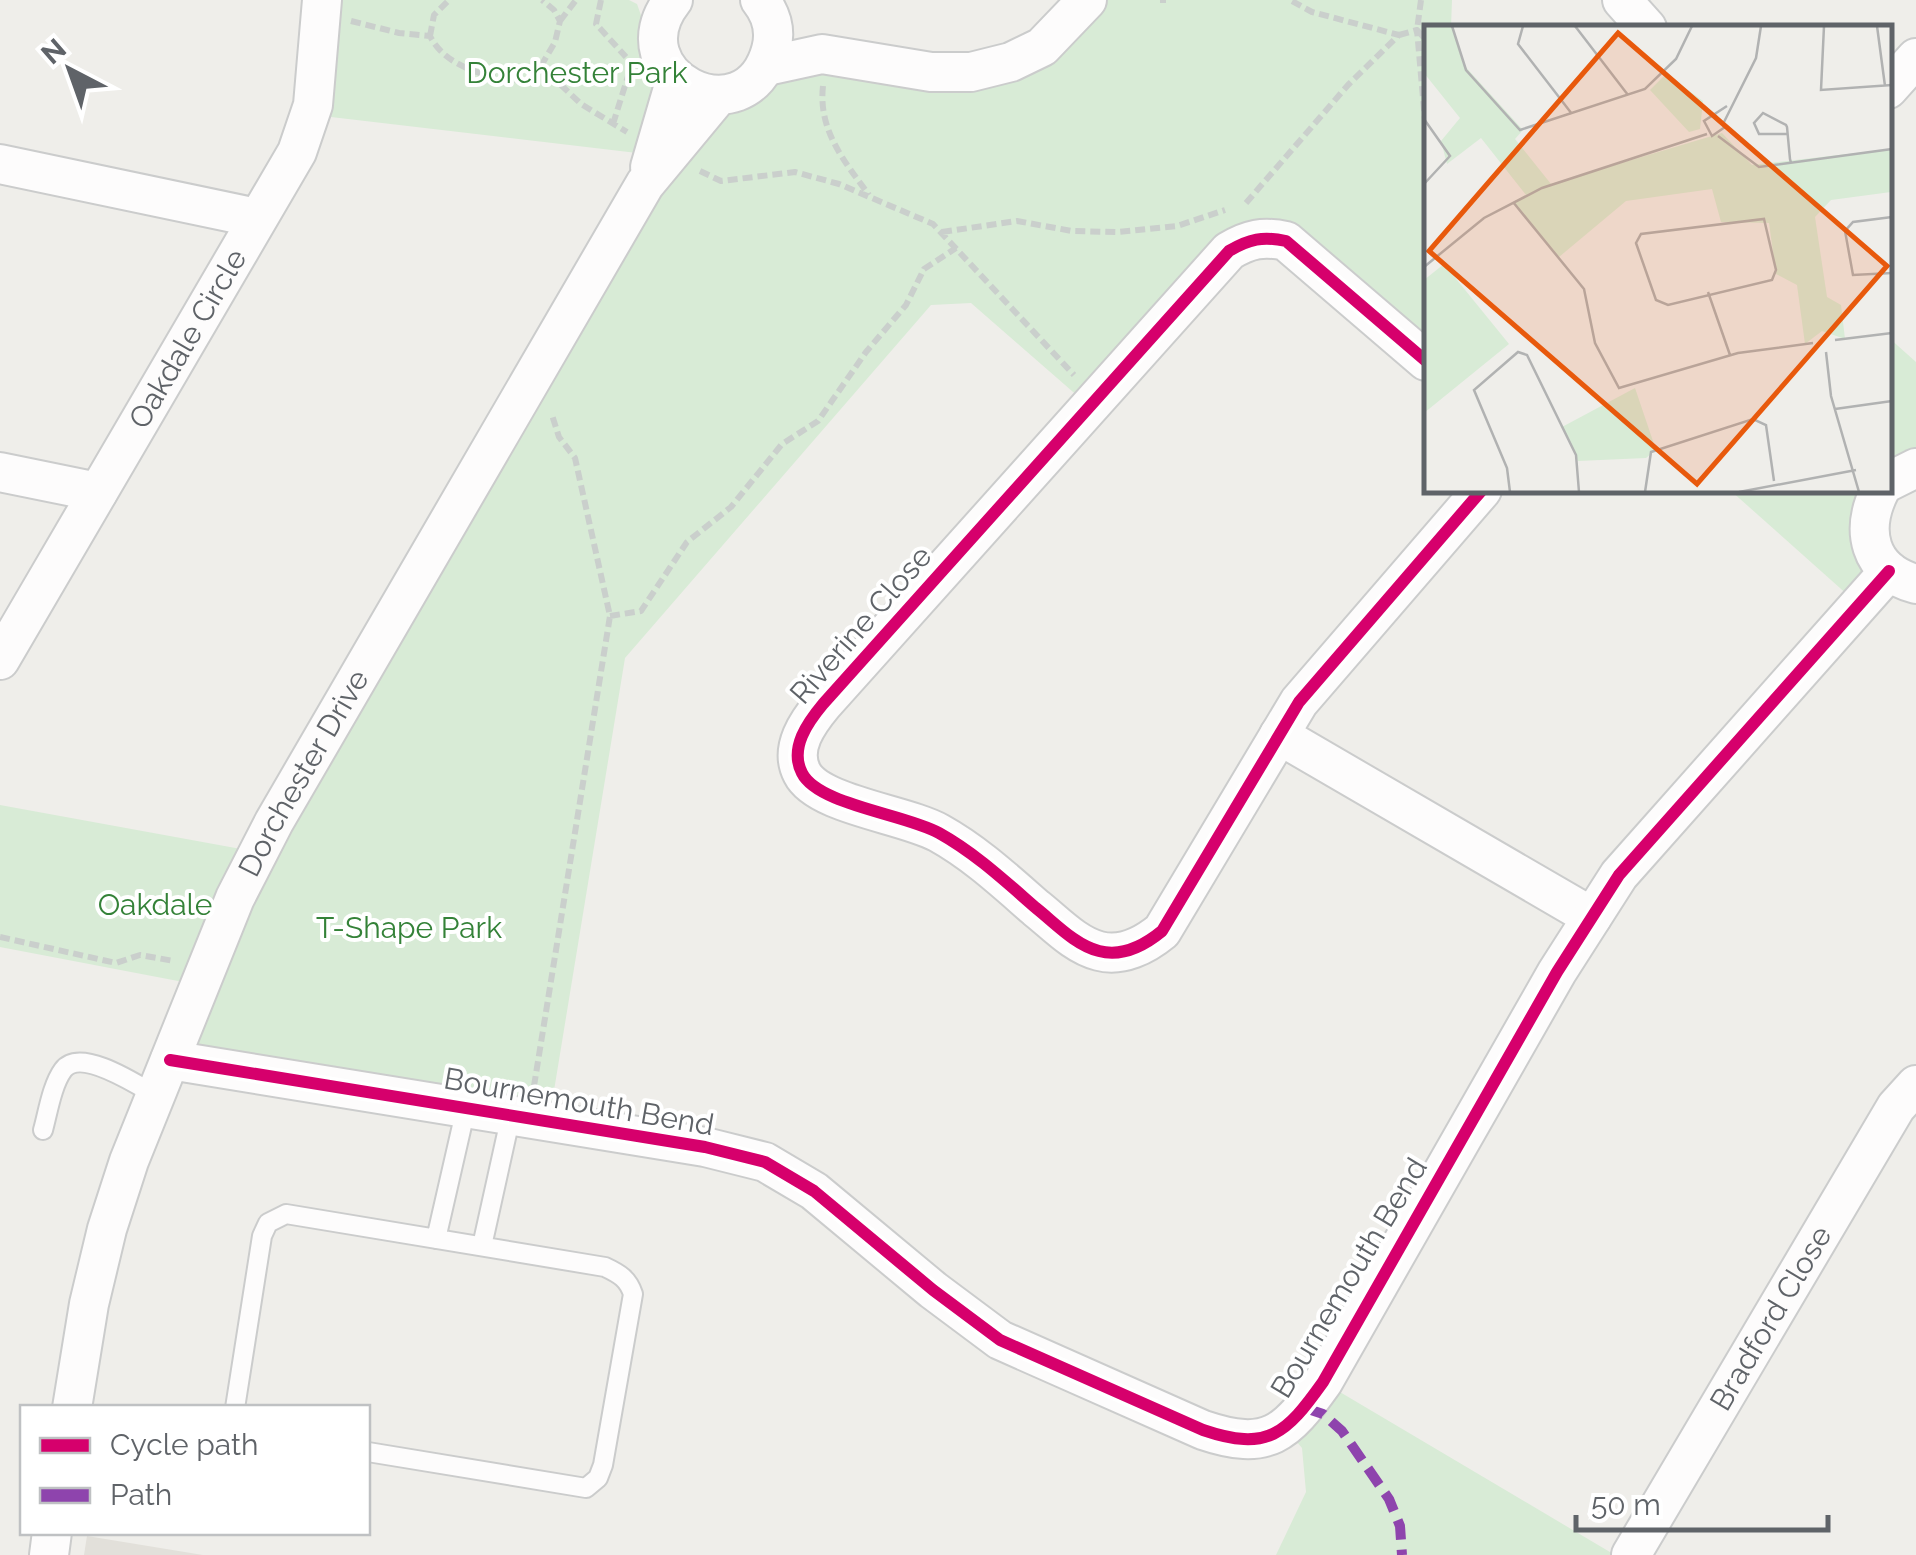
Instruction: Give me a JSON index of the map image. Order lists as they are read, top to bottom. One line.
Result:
{"streets":{"street":["Oakdale Circle","Riverine Close","Dorchester Drive","Bournemouth Bend","Bradford Close"]},"crossings":[["Dorchester Drive","Bournemouth Bend"]],"parks":["Dorchester Park","Oakdale","T-Shape Park"],"legend":["Cycle path","Path"],"scale_bar":"50 m","north":"top left"}
